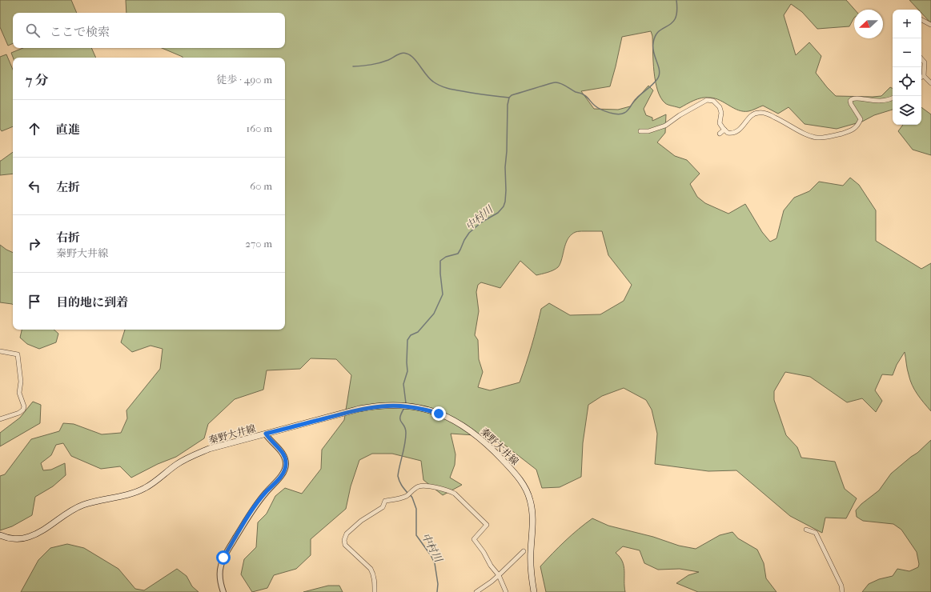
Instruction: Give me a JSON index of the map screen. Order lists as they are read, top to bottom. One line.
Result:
{"streets":{"main road":["秦野大井線"]},"water":["中村川"],"north":"left","page":{"map_buttons":["+","−"],"search":"ここで検索","heading":["7 分","徒歩 · 490 m"],"list":[["直進","160 m"],["左折","60 m"],["右折","秦野大井線","270 m"],"目的地に到着"]}}
